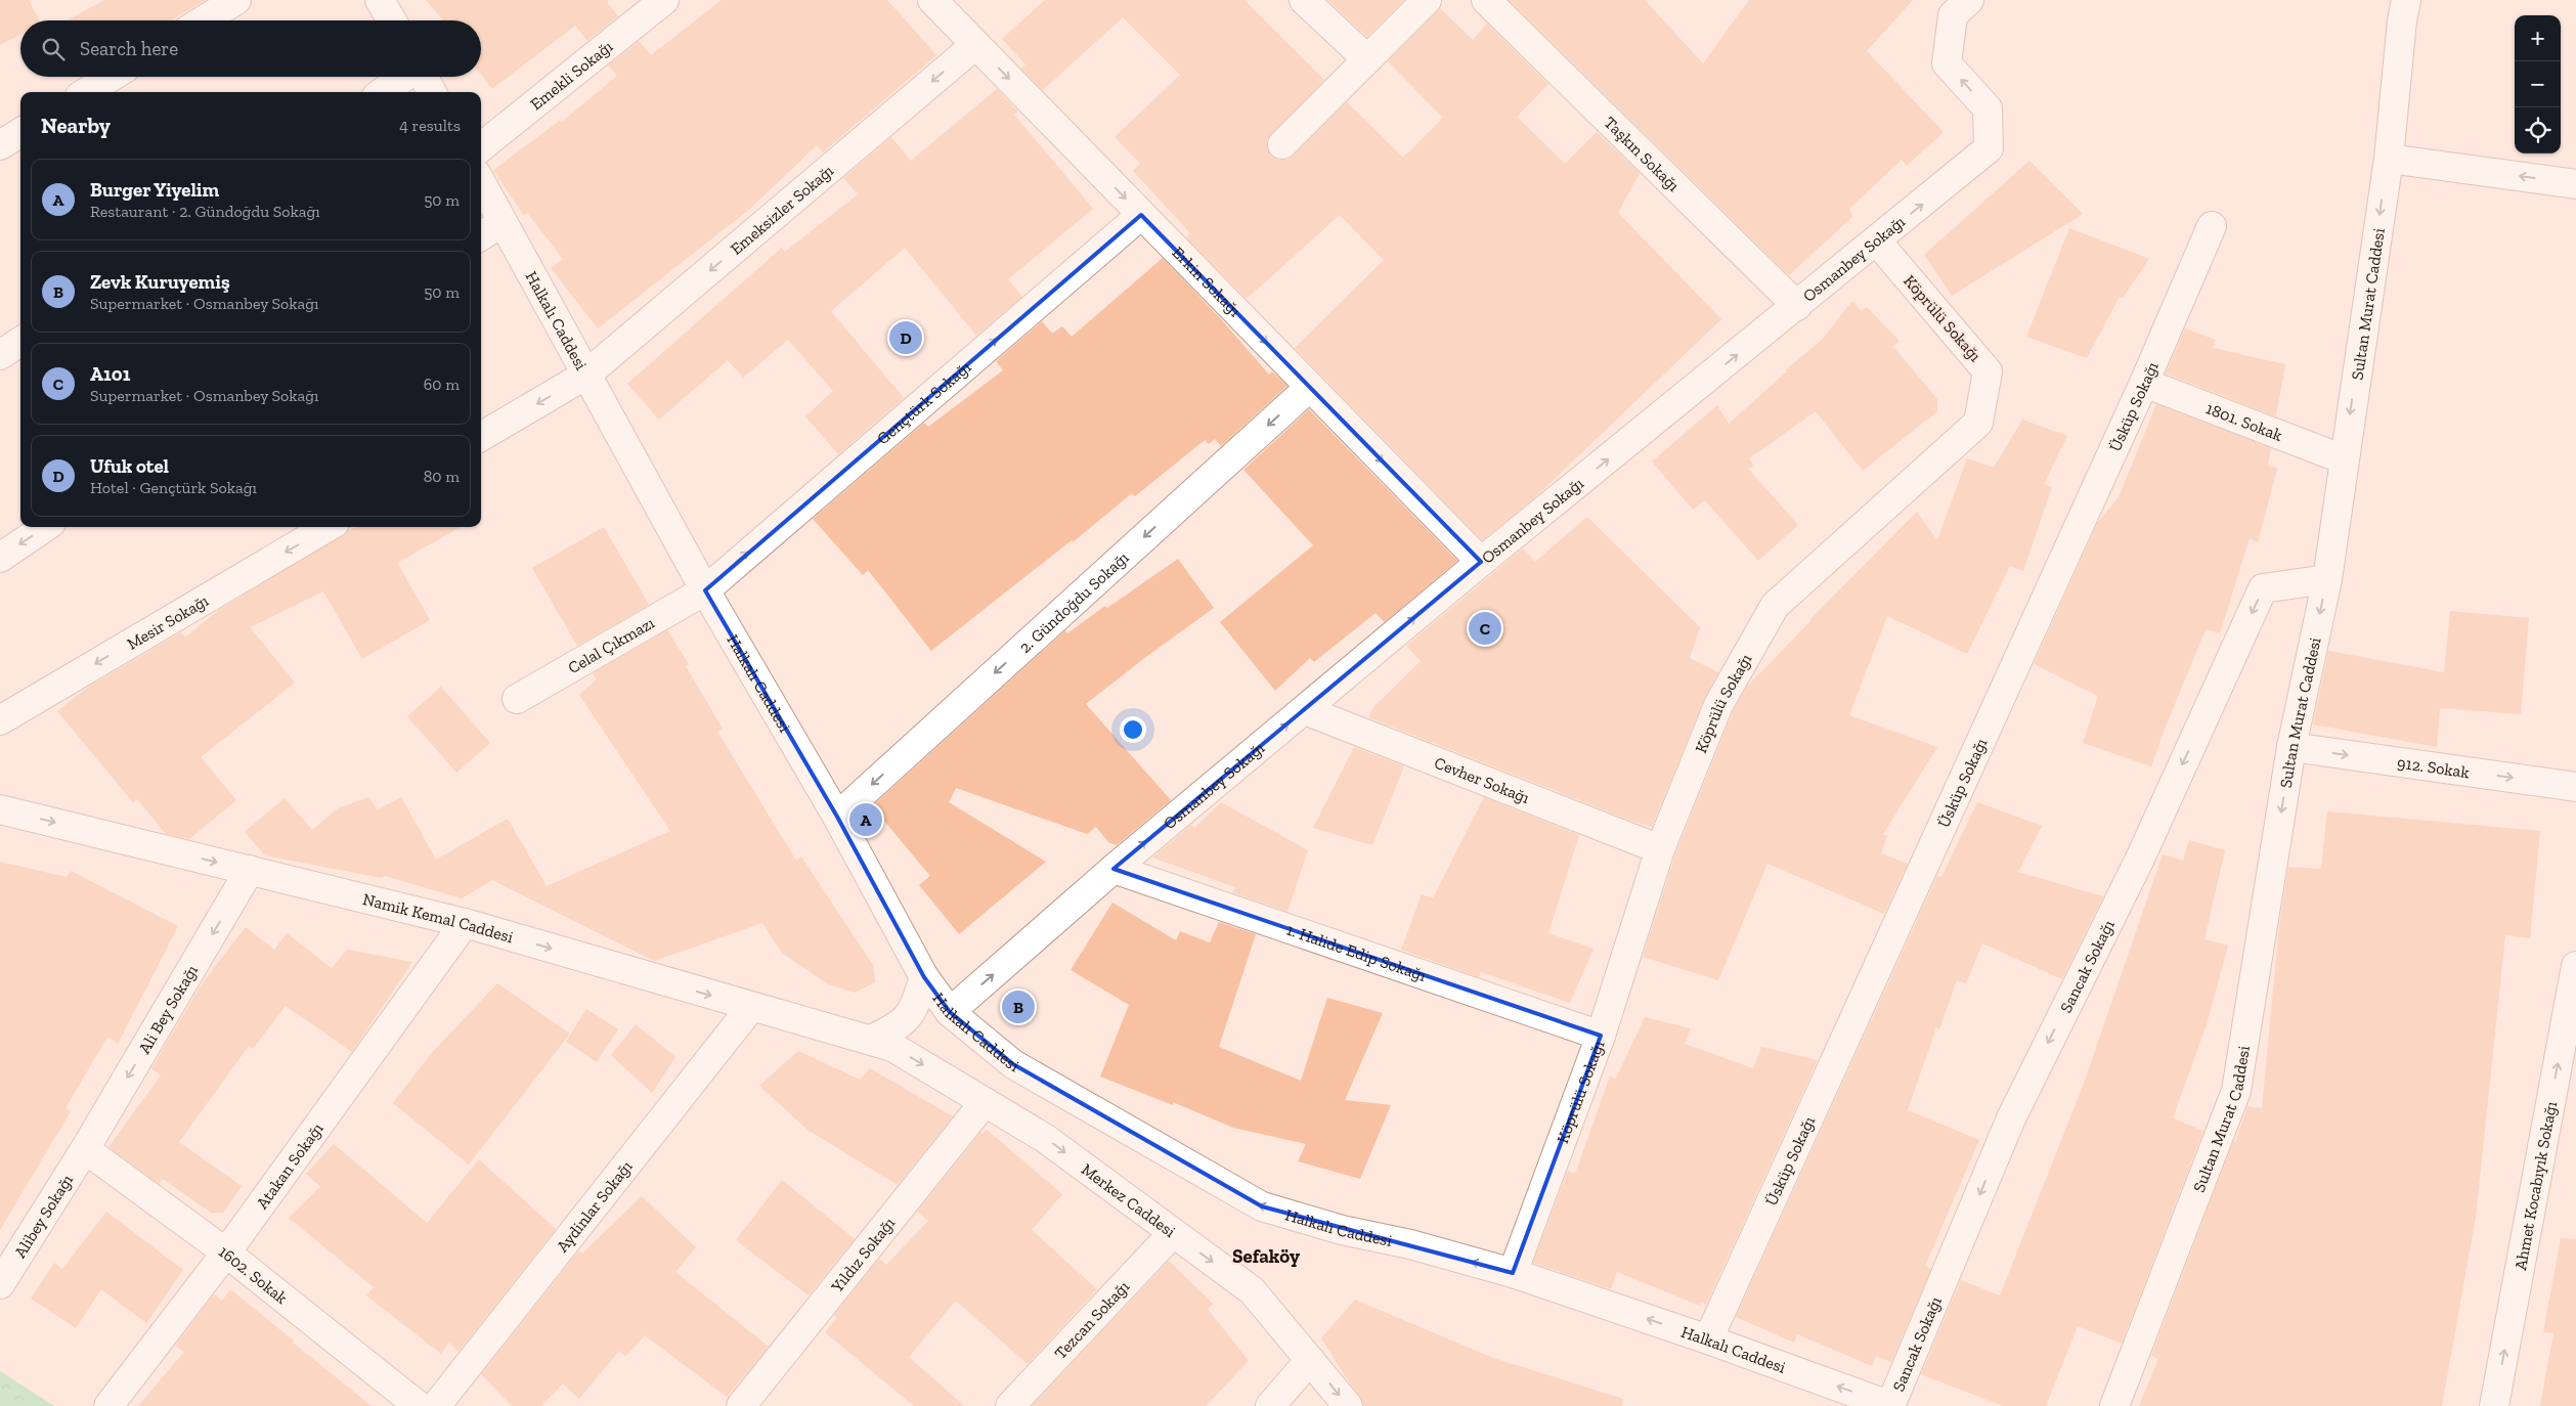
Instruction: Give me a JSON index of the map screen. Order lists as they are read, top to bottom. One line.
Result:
{"streets":{"street":["Emekli Sokağı","Taşkın Sokağı","Emeksizler Sokağı","Osmanbey Sokağı","Erkin Sokağı","Sultan Murat Caddesi","Köprülü Sokağı","Halkalı Caddesi","Gençtürk Sokağı","Üsküp Sokağı","1801. Sokak","2. Gündoğdu Sokağı","Mesir Sokağı","Celal Çıkmazı","912. Sokak","Cevher Sokağı","Namik Kemal Caddesi","1. Halide Edip Sokağı","Sancak Sokağı","Ali Bey Sokağı","Atakan Sokağı","Ahmet Kocabıyık Sokağı","Merkez Caddesi","Aydinlar Sokağı","Alibey Sokağı","Yıldız Sokağı","1602. Sokak","Tezcan Sokağı"]},"crossings":[["Taşkın Sokağı","Osmanbey Sokağı"],["Emeksizler Sokağı","Erkin Sokağı"],["Emeksizler Sokağı","Halkalı Caddesi"],["Osmanbey Sokağı","Erkin Sokağı"],["Osmanbey Sokağı","Köprülü Sokağı"],["Osmanbey Sokağı","Halkalı Caddesi"],["Osmanbey Sokağı","Cevher Sokağı"],["Osmanbey Sokağı","1. Halide Edip Sokağı"],["Erkin Sokağı","Gençtürk Sokağı"],["Erkin Sokağı","2. Gündoğdu Sokağı"],["Sultan Murat Caddesi","1801. Sokak"],["Sultan Murat Caddesi","912. Sokak"],["Sultan Murat Caddesi","Sancak Sokağı"],["Köprülü Sokağı","Halkalı Caddesi"],["Köprülü Sokağı","Cevher Sokağı"],["Köprülü Sokağı","1. Halide Edip Sokağı"],["Halkalı Caddesi","Gençtürk Sokağı"],["Halkalı Caddesi","Üsküp Sokağı"],["Halkalı Caddesi","2. Gündoğdu Sokağı"],["Halkalı Caddesi","Celal Çıkmazı"],["Halkalı Caddesi","Sancak Sokağı"],["Gençtürk Sokağı","Celal Çıkmazı"],["Üsküp Sokağı","1801. Sokak"],["Namik Kemal Caddesi","Ali Bey Sokağı"],["Namik Kemal Caddesi","Atakan Sokağı"],["Namik Kemal Caddesi","Merkez Caddesi"],["Namik Kemal Caddesi","Aydinlar Sokağı"],["Ali Bey Sokağı","Alibey Sokağı"],["Ali Bey Sokağı","1602. Sokak"],["Atakan Sokağı","1602. Sokak"],["Merkez Caddesi","Yıldız Sokağı"],["Merkez Caddesi","Tezcan Sokağı"],["Alibey Sokağı","1602. Sokak"]],"one_way":["Emeksizler Sokağı","Osmanbey Sokağı","Erkin Sokağı","Sultan Murat Caddesi","Halkalı Caddesi","Gençtürk Sokağı","2. Gündoğdu Sokağı","Mesir Sokağı","912. Sokak","Namik Kemal Caddesi","Sancak Sokağı","Ali Bey Sokağı","Ahmet Kocabıyık Sokağı","Merkez Caddesi"],"districts":["Sefaköy"],"page":{"map_buttons":["+","−"],"search":"Search here","heading":["Nearby","4 results"],"list":[{"mark":"A","name":"Burger Yiyelim","note":"Restaurant · 2. Gündoğdu Sokağı","value":"50 m"},{"mark":"B","name":"Zevk Kuruyemiş","note":"Supermarket · Osmanbey Sokağı","value":"50 m"},{"mark":"C","name":"A101","note":"Supermarket · Osmanbey Sokağı","value":"60 m"},{"mark":"D","name":"Ufuk otel","note":"Hotel · Gençtürk Sokağı","value":"80 m"}],"pins":["D","C","A","B"]}}
